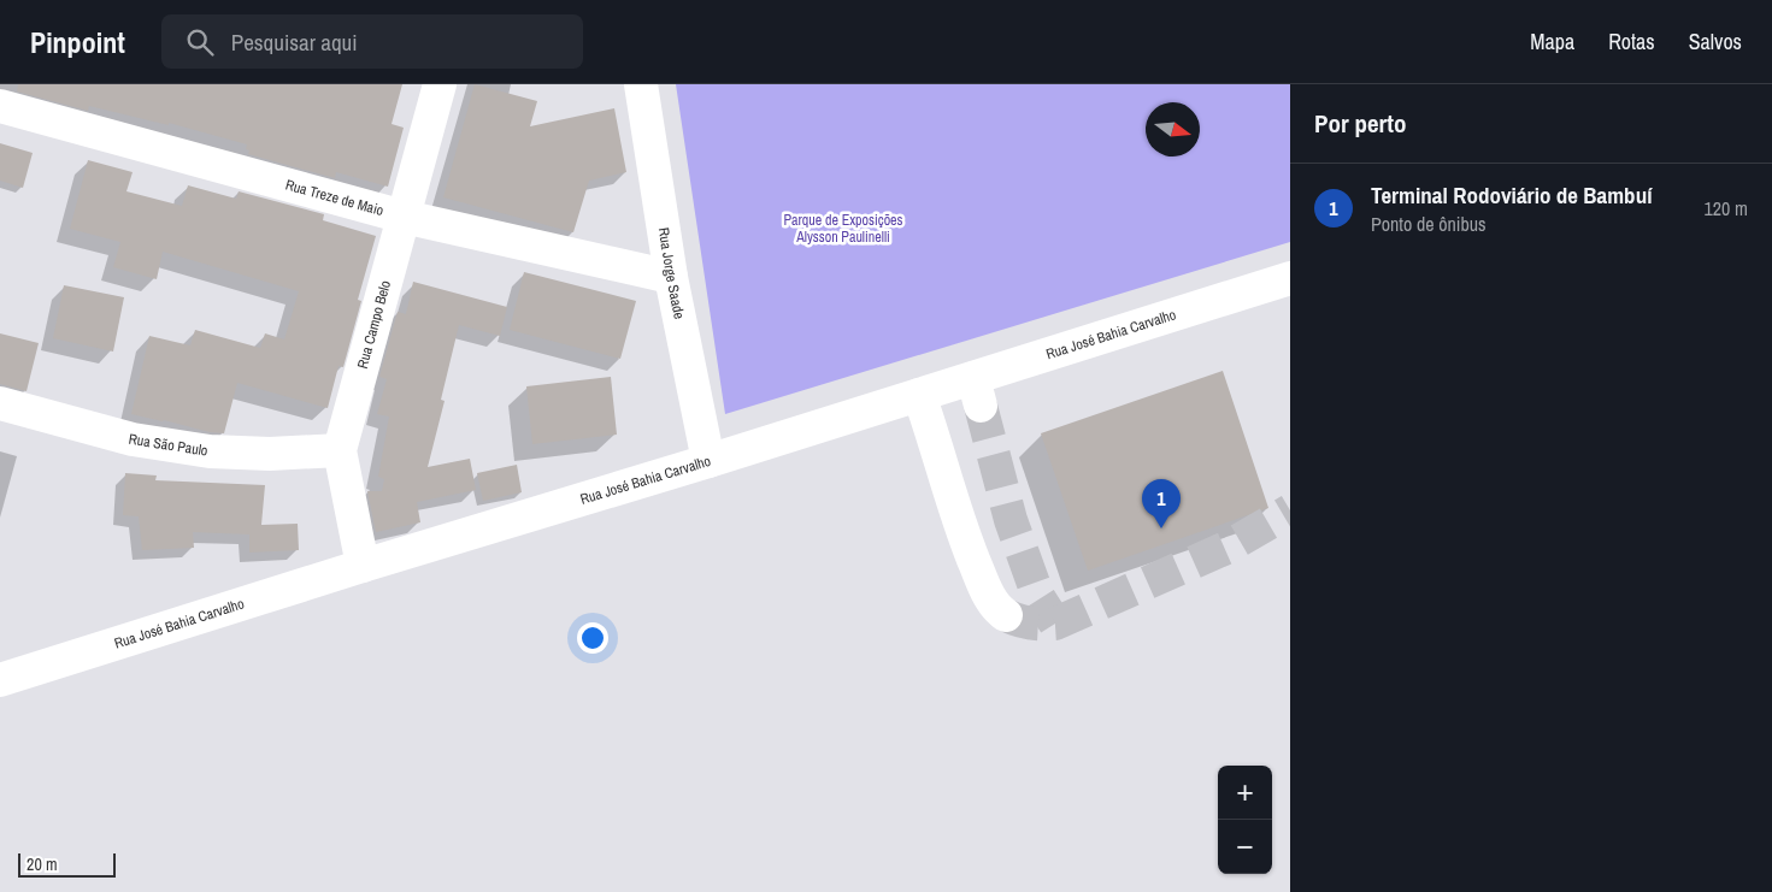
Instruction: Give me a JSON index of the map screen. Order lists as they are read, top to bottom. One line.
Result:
{"streets":{"street":["Rua Treze de Maio","Rua Jorge Saade","Rua Campo Belo","Rua José Bahia Carvalho","Rua São Paulo"]},"crossings":[["Rua Treze de Maio","Rua Jorge Saade"],["Rua Treze de Maio","Rua Campo Belo"],["Rua Jorge Saade","Rua José Bahia Carvalho"],["Rua Campo Belo","Rua José Bahia Carvalho"],["Rua Campo Belo","Rua São Paulo"]],"parks":["Parque de Exposições Alysson Paulinelli"],"scale_bar":"20 m","north":"right","page":{"header":"Pinpoint","search":"Pesquisar aqui","nav":["Mapa","Rotas","Salvos"],"heading":"Por perto","list":[{"mark":"1","name":"Terminal Rodoviário de Bambuí","note":"Ponto de ônibus","value":"120 m"}],"pins":"1","map_buttons":["+","−"],"scale":"20 m"}}
